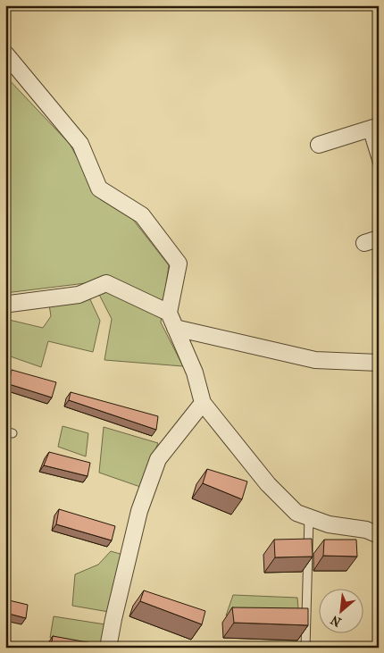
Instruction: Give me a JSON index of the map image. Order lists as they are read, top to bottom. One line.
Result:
{"north":"bottom left"}
